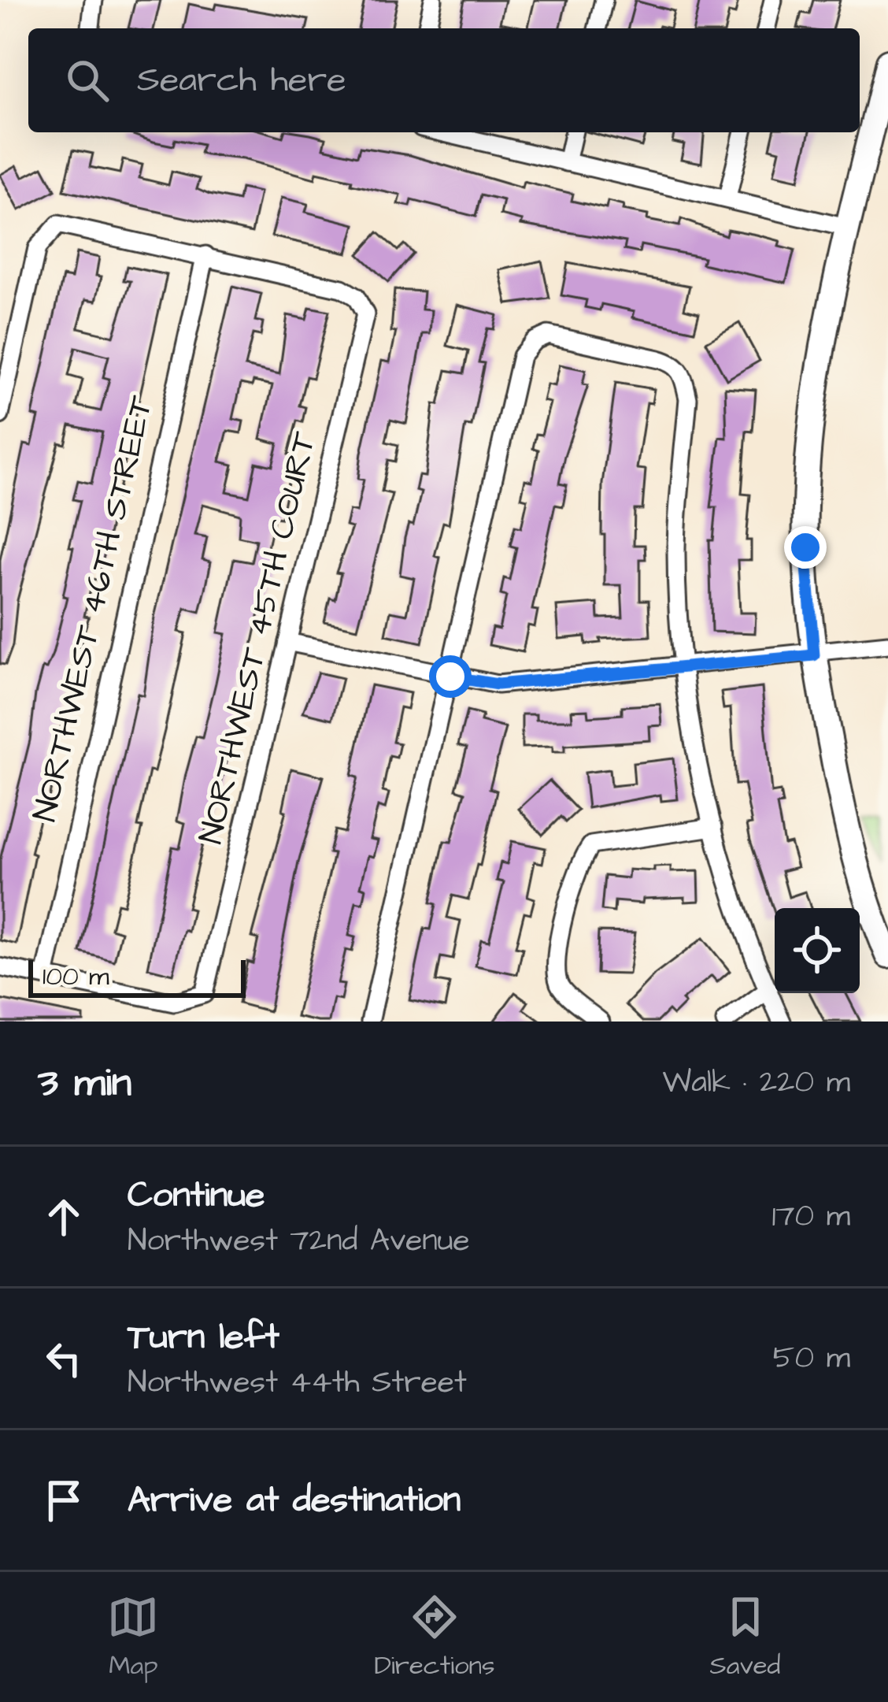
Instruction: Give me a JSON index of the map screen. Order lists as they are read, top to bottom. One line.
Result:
{"streets":{"street":["NORTHWEST 46TH STREET","NORTHWEST 45TH COURT"]},"crossings":[["NORTHWEST 46TH STREET","NORTHWEST 45TH COURT"]],"scale_bar":"100 m","page":{"search":"Search here","scale":"100 m","heading":["3 min","Walk · 220 m"],"list":[["Continue","Northwest 72nd Avenue","170 m"],["Turn left","Northwest 44th Street","50 m"],"Arrive at destination"],"nav":["Map","Directions","Saved"]}}
